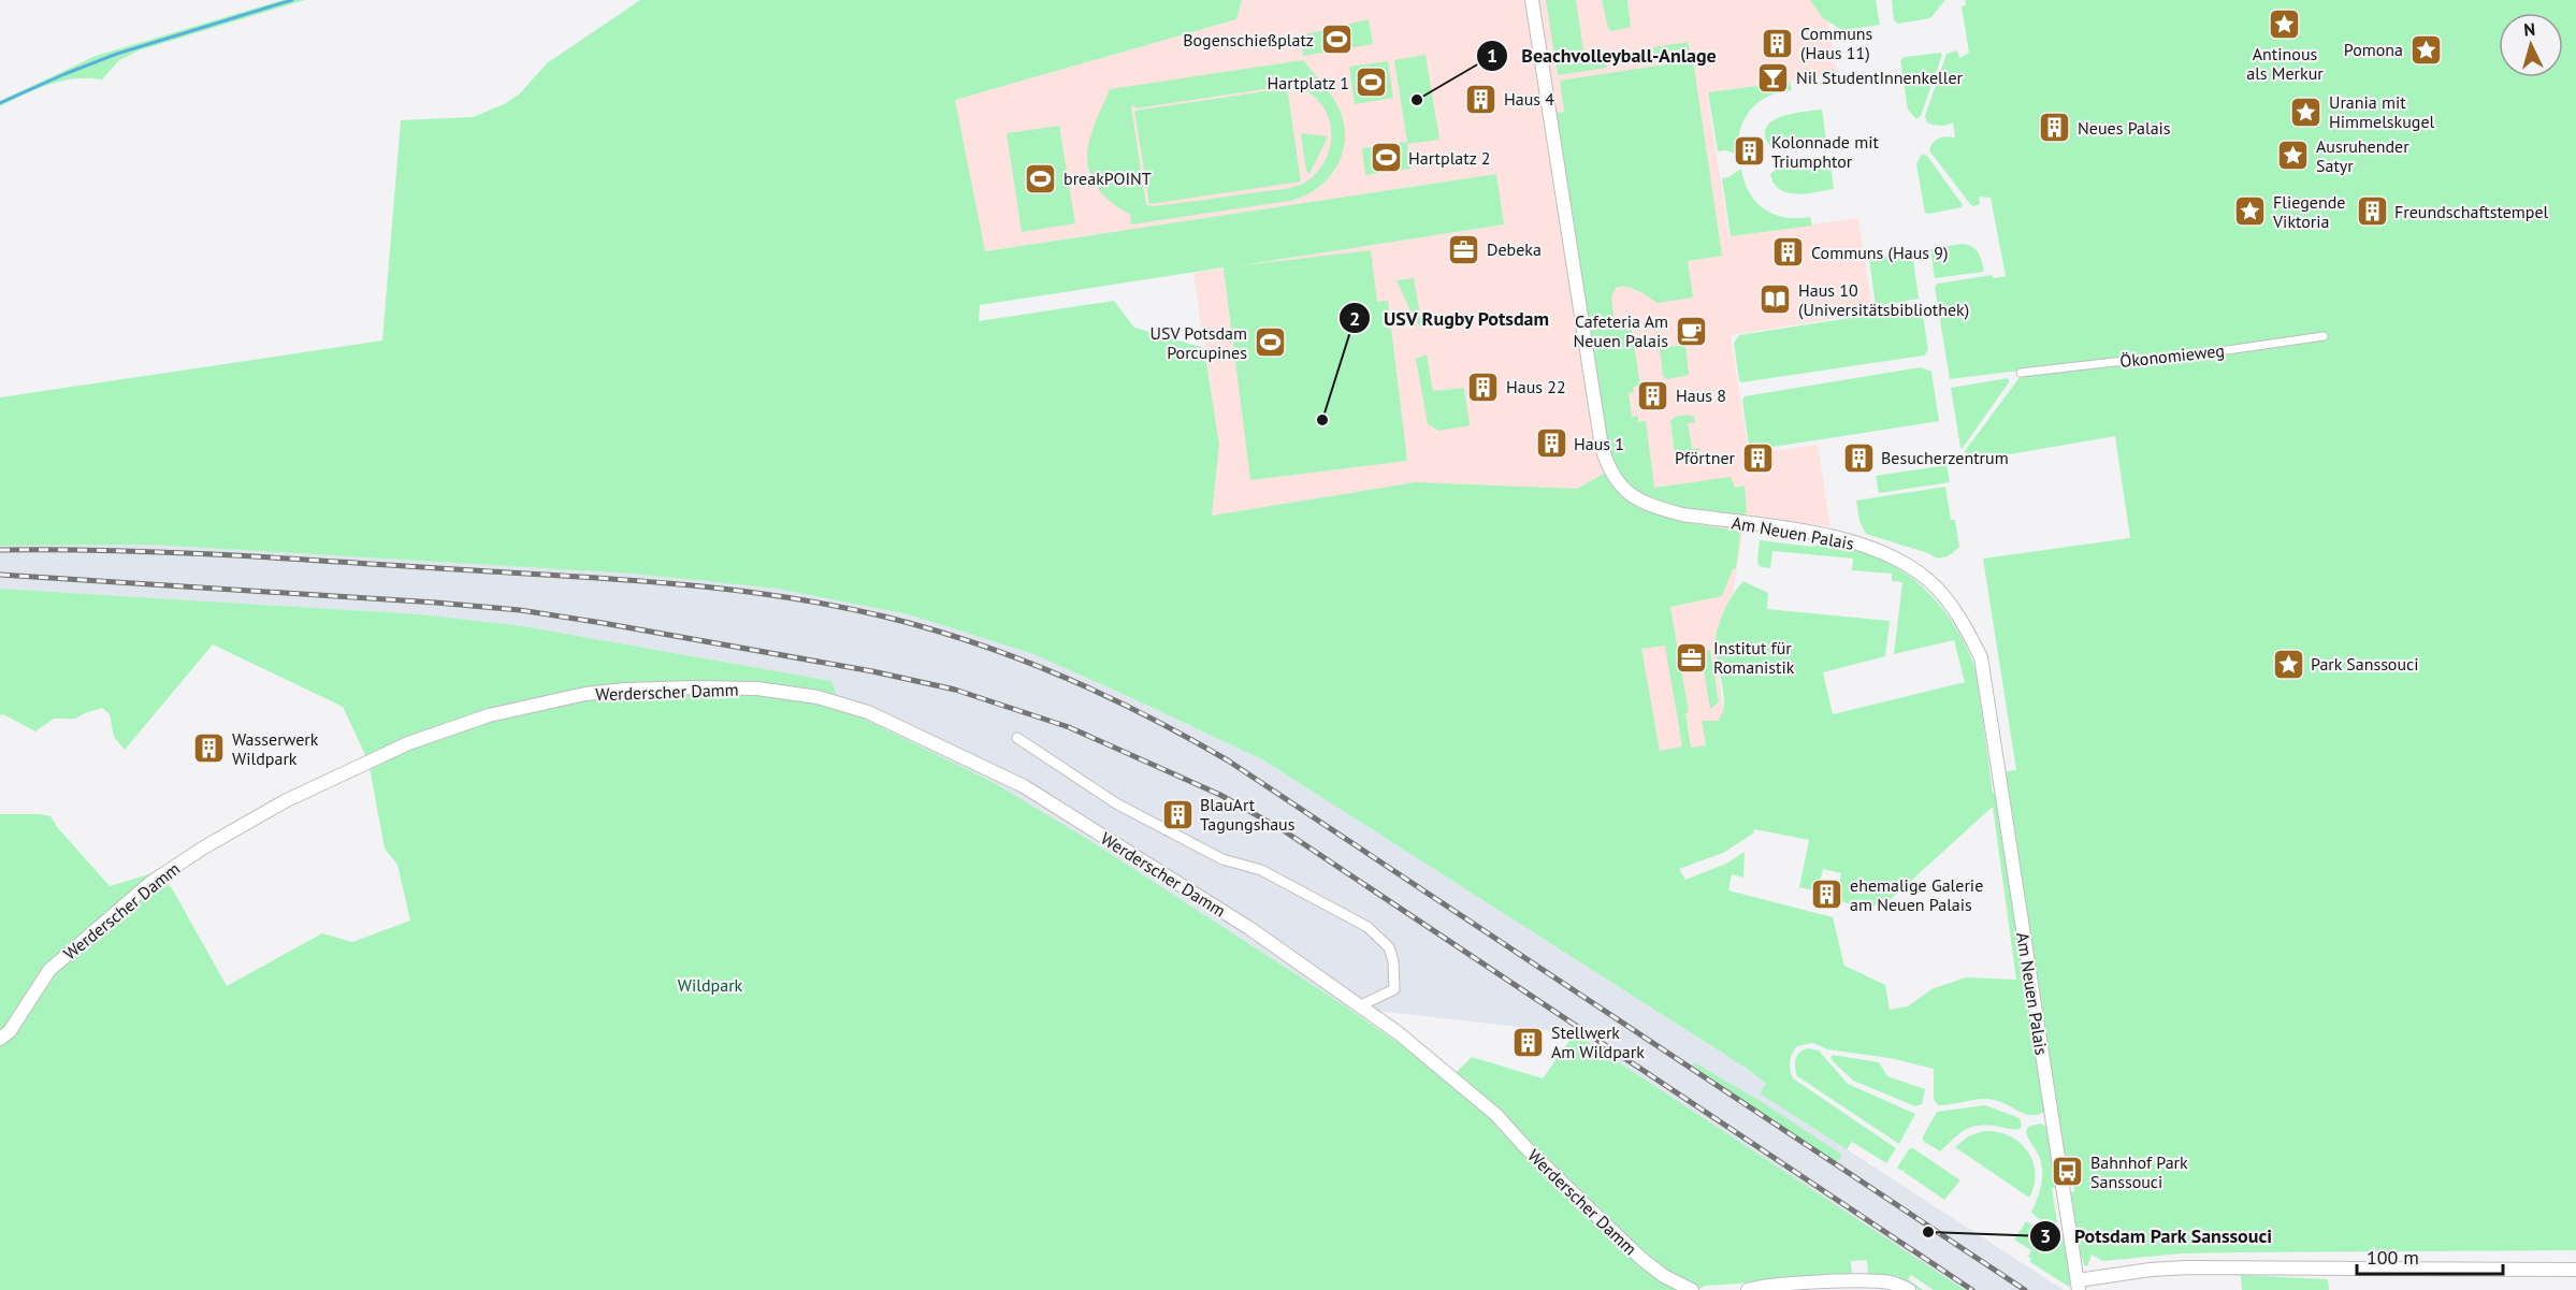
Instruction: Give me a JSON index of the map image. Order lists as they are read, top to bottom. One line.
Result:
{"streets":{"street":["Ökonomieweg","Am Neuen Palais","Werderscher Damm"]},"parks":["Wildpark"],"places":{"place":["Antinous als Merkur","Pomona","Urania mit Himmelskugel","Ausruhender Satyr","Fliegende Viktoria","Park Sanssouci"],"sports":["Bogenschießplatz","Hartplatz 1","Hartplatz 2","breakPOINT","USV Potsdam Porcupines"],"building":["Communs (Haus 11)","Haus 4","Neues Palais","Kolonnade mit Triumphtor","Freundschaftstempel","Communs (Haus 9)","Haus 22","Haus 8","Haus 1","Pförtner","Besucherzentrum","Wasserwerk Wildpark","BlauArt Tagungshaus","ehemalige Galerie am Neuen Palais","Stellwerk Am Wildpark"],"bar":["Nil StudentInnenkeller"],"other":["Beachvolleyball-Anlage","USV Rugby Potsdam","Potsdam Park Sanssouci"],"office":["Debeka","Institut für Romanistik"],"library":["Haus 10 (Universitätsbibliothek)"],"cafe":["Cafeteria Am Neuen Palais"],"bus stop":["Bahnhof Park Sanssouci"]},"scale_bar":"100 m","north":"top"}
